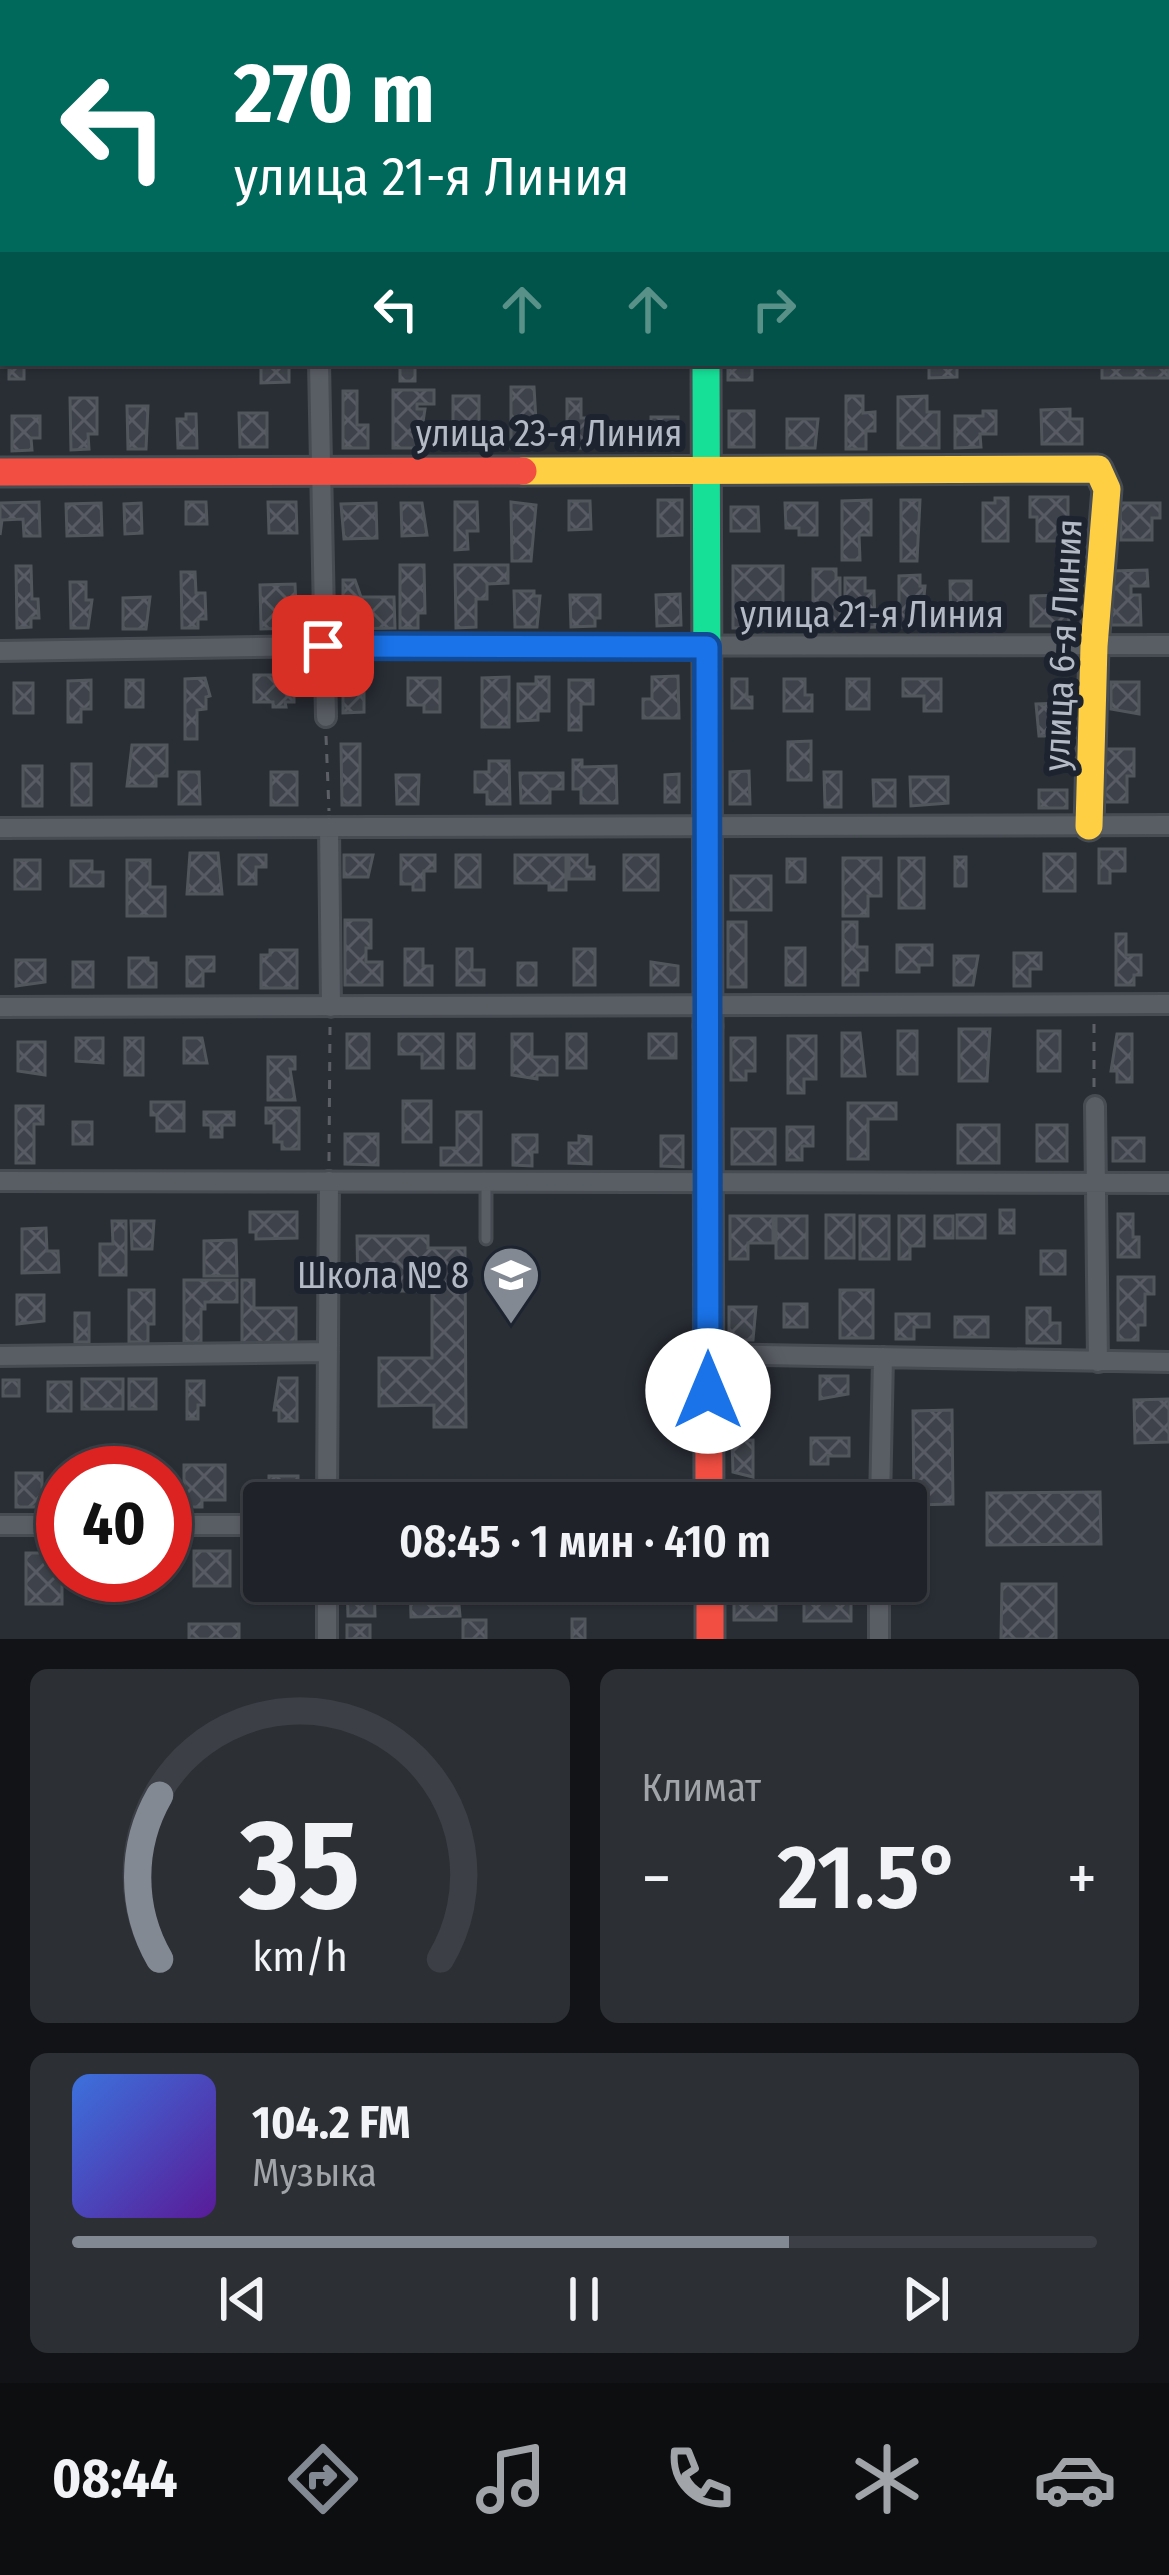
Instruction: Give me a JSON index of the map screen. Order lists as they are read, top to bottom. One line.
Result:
{"streets":{"street":["улица 23-я Линия","улица 21-я Линия","улица 6-я Линия"]},"crossings":[["улица 23-я Линия","улица 6-я Линия"],["улица 21-я Линия","улица 6-я Линия"]],"places":{"school or university":["Школа № 8"]},"page":{"turn":["270 m","улица 21-я Линия"],"limit":"40","trip":"08:45 · 1 мин · 410 m","tile":"Климат","heat":["−","21.5°","+"],"song":["104.2 FM","Музыка"],"tabs":"08:44","gauge":["35","km/h"]}}
